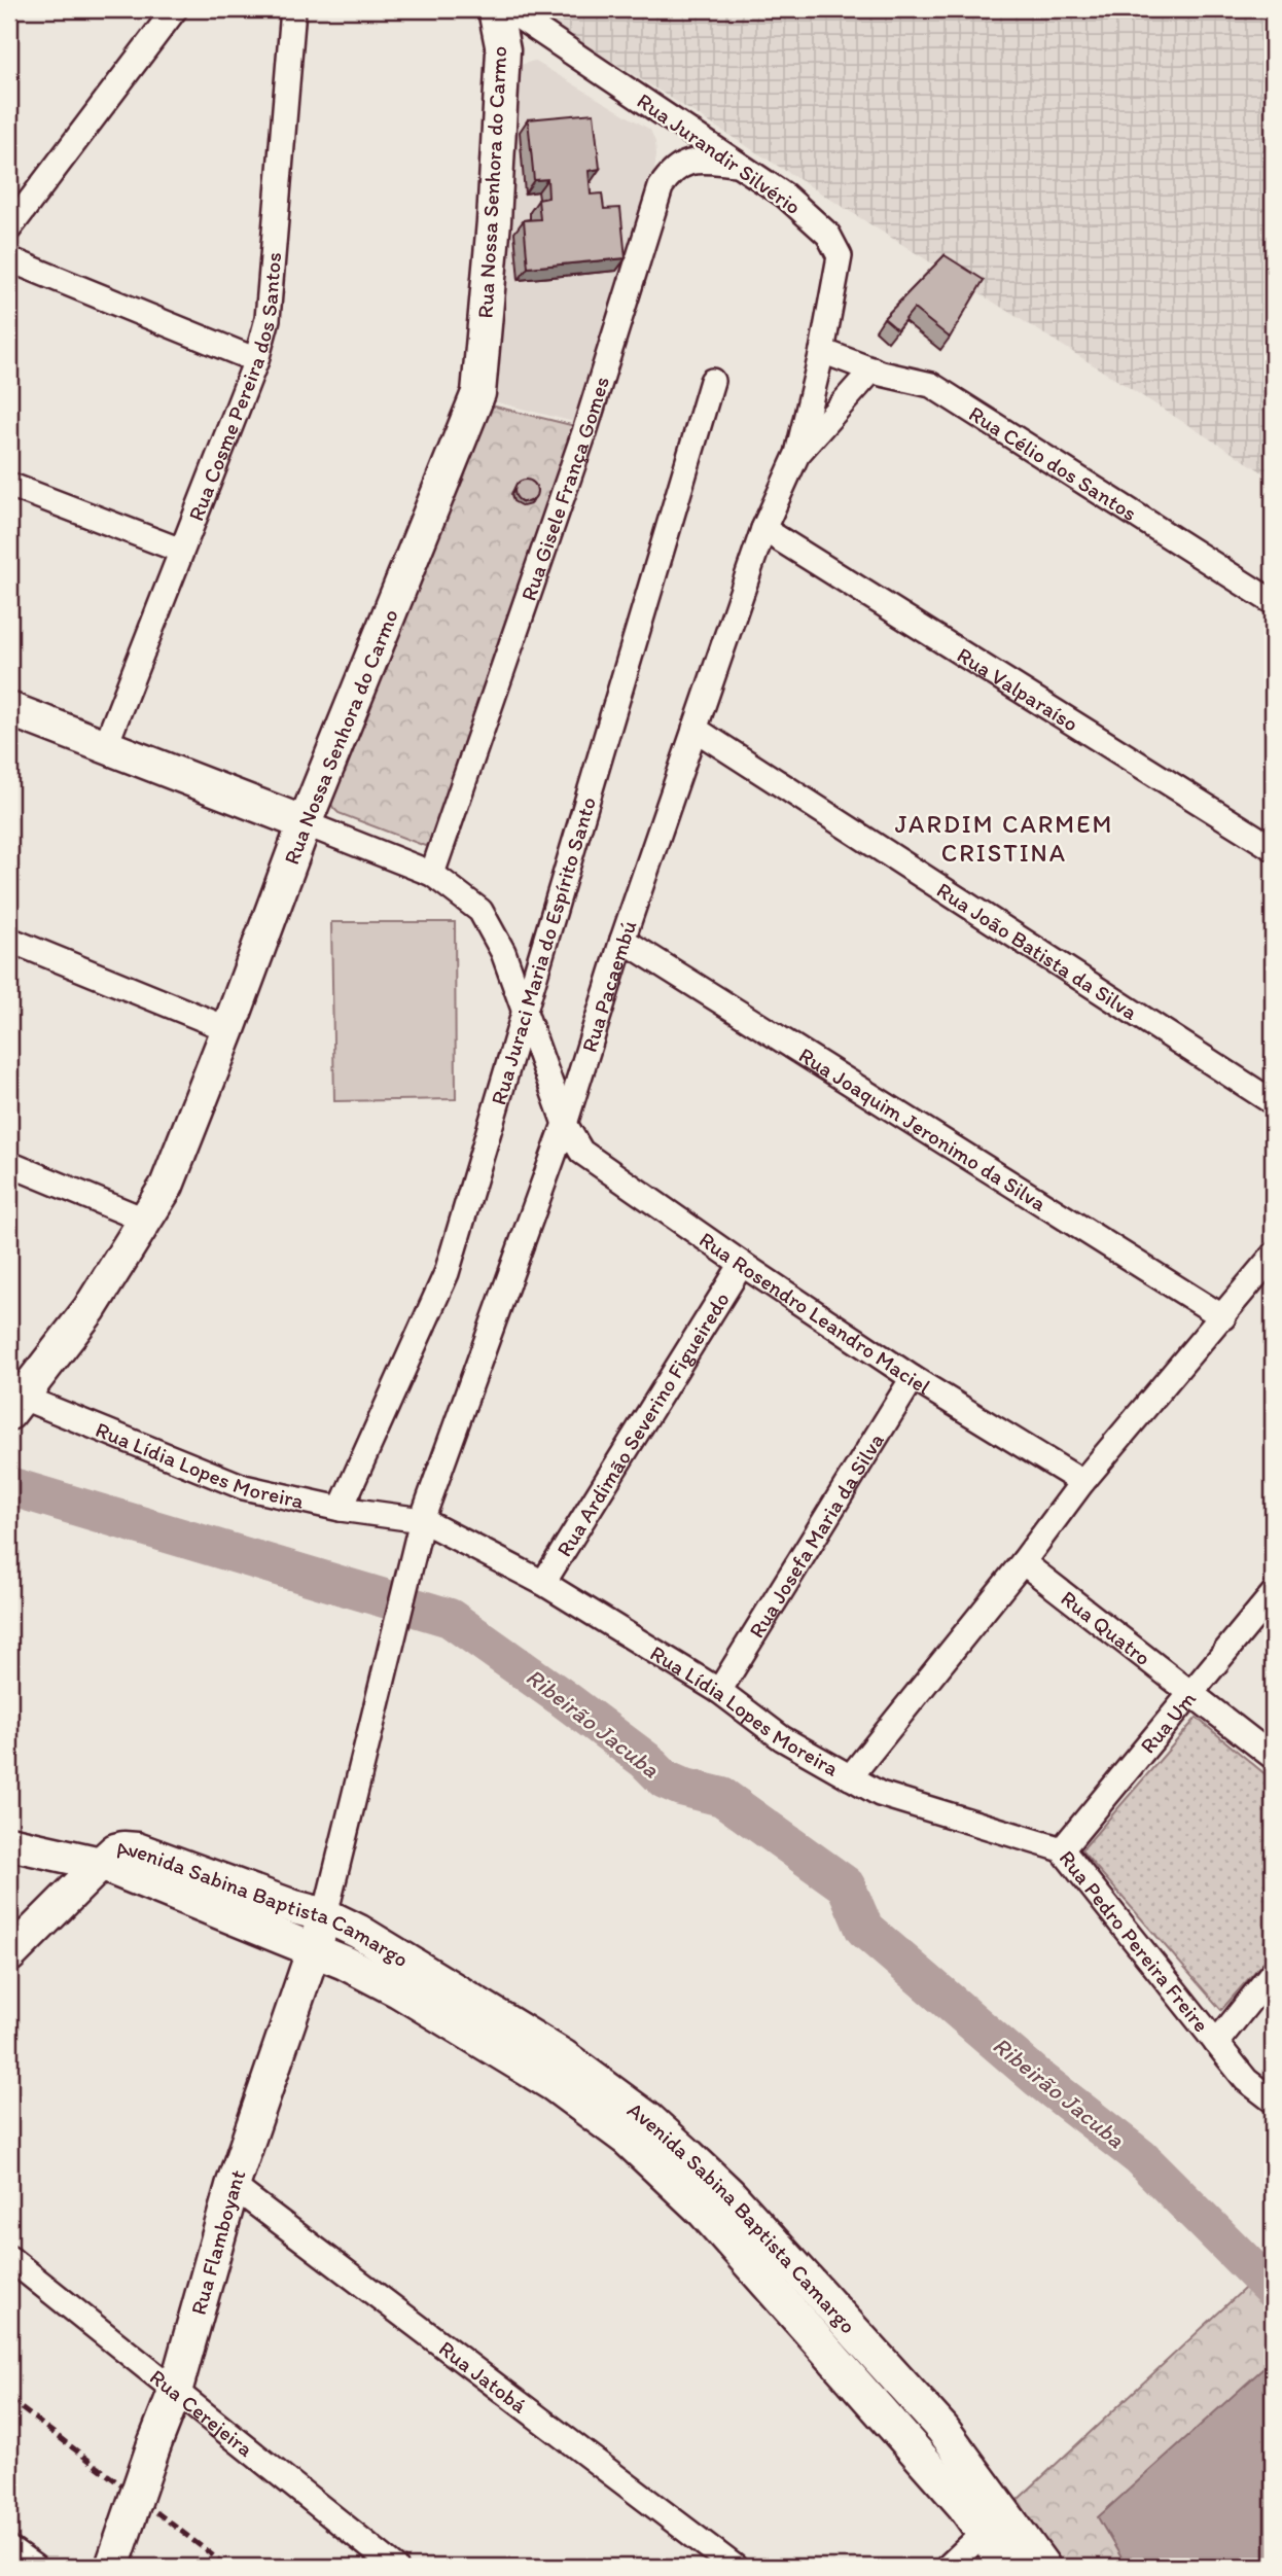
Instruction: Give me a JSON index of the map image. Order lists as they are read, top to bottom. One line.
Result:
{"streets":{"main road":["Rua Nossa Senhora do Carmo","Avenida Sabina Baptista Camargo","Rua Flamboyant"],"street":["Rua Jurandir Silvério","Rua Cosme Pereira dos Santos","Rua Célio dos Santos","Rua Gisele França Gomes","Rua Valparaíso","Rua Juraci Maria do Espírito Santo","Rua João Batista da Silva","Rua Pacaembú","Rua Joaquim Jeronimo da Silva","Rua Rosendro Leandro Maciel","Rua Ardimão Severino Figueiredo","Rua Lídia Lopes Moreira","Rua Josefa Maria da Silva","Rua Quatro","Rua Um","Rua Pedro Pereira Freire","Rua Jatobá","Rua Cerejeira"]},"crossings":[["Rua Jurandir Silvério","Rua Célio dos Santos"],["Rua Jurandir Silvério","Rua Gisele França Gomes"],["Rua Jurandir Silvério","Rua Pacaembú"],["Rua Nossa Senhora do Carmo","Rua Rosendro Leandro Maciel"],["Rua Nossa Senhora do Carmo","Rua Lídia Lopes Moreira"],["Rua Célio dos Santos","Rua Pacaembú"],["Rua Gisele França Gomes","Rua Rosendro Leandro Maciel"],["Rua Valparaíso","Rua Pacaembú"],["Rua Juraci Maria do Espírito Santo","Rua Rosendro Leandro Maciel"],["Rua Juraci Maria do Espírito Santo","Rua Lídia Lopes Moreira"],["Rua João Batista da Silva","Rua Pacaembú"],["Rua Pacaembú","Rua Joaquim Jeronimo da Silva"],["Rua Pacaembú","Rua Rosendro Leandro Maciel"],["Rua Pacaembú","Rua Lídia Lopes Moreira"],["Rua Pacaembú","Avenida Sabina Baptista Camargo"],["Rua Pacaembú","Rua Flamboyant"],["Rua Joaquim Jeronimo da Silva","Rua Lídia Lopes Moreira"],["Rua Rosendro Leandro Maciel","Rua Ardimão Severino Figueiredo"],["Rua Rosendro Leandro Maciel","Rua Lídia Lopes Moreira"],["Rua Rosendro Leandro Maciel","Rua Josefa Maria da Silva"],["Rua Ardimão Severino Figueiredo","Rua Lídia Lopes Moreira"],["Rua Lídia Lopes Moreira","Rua Josefa Maria da Silva"],["Rua Lídia Lopes Moreira","Rua Quatro"],["Rua Lídia Lopes Moreira","Rua Pedro Pereira Freire"],["Rua Quatro","Rua Um"],["Rua Um","Rua Pedro Pereira Freire"],["Avenida Sabina Baptista Camargo","Rua Flamboyant"],["Rua Flamboyant","Rua Jatobá"],["Rua Flamboyant","Rua Cerejeira"]],"districts":["JARDIM CARMEM CRISTINA"],"water":["Ribeirão Jacuba"]}
